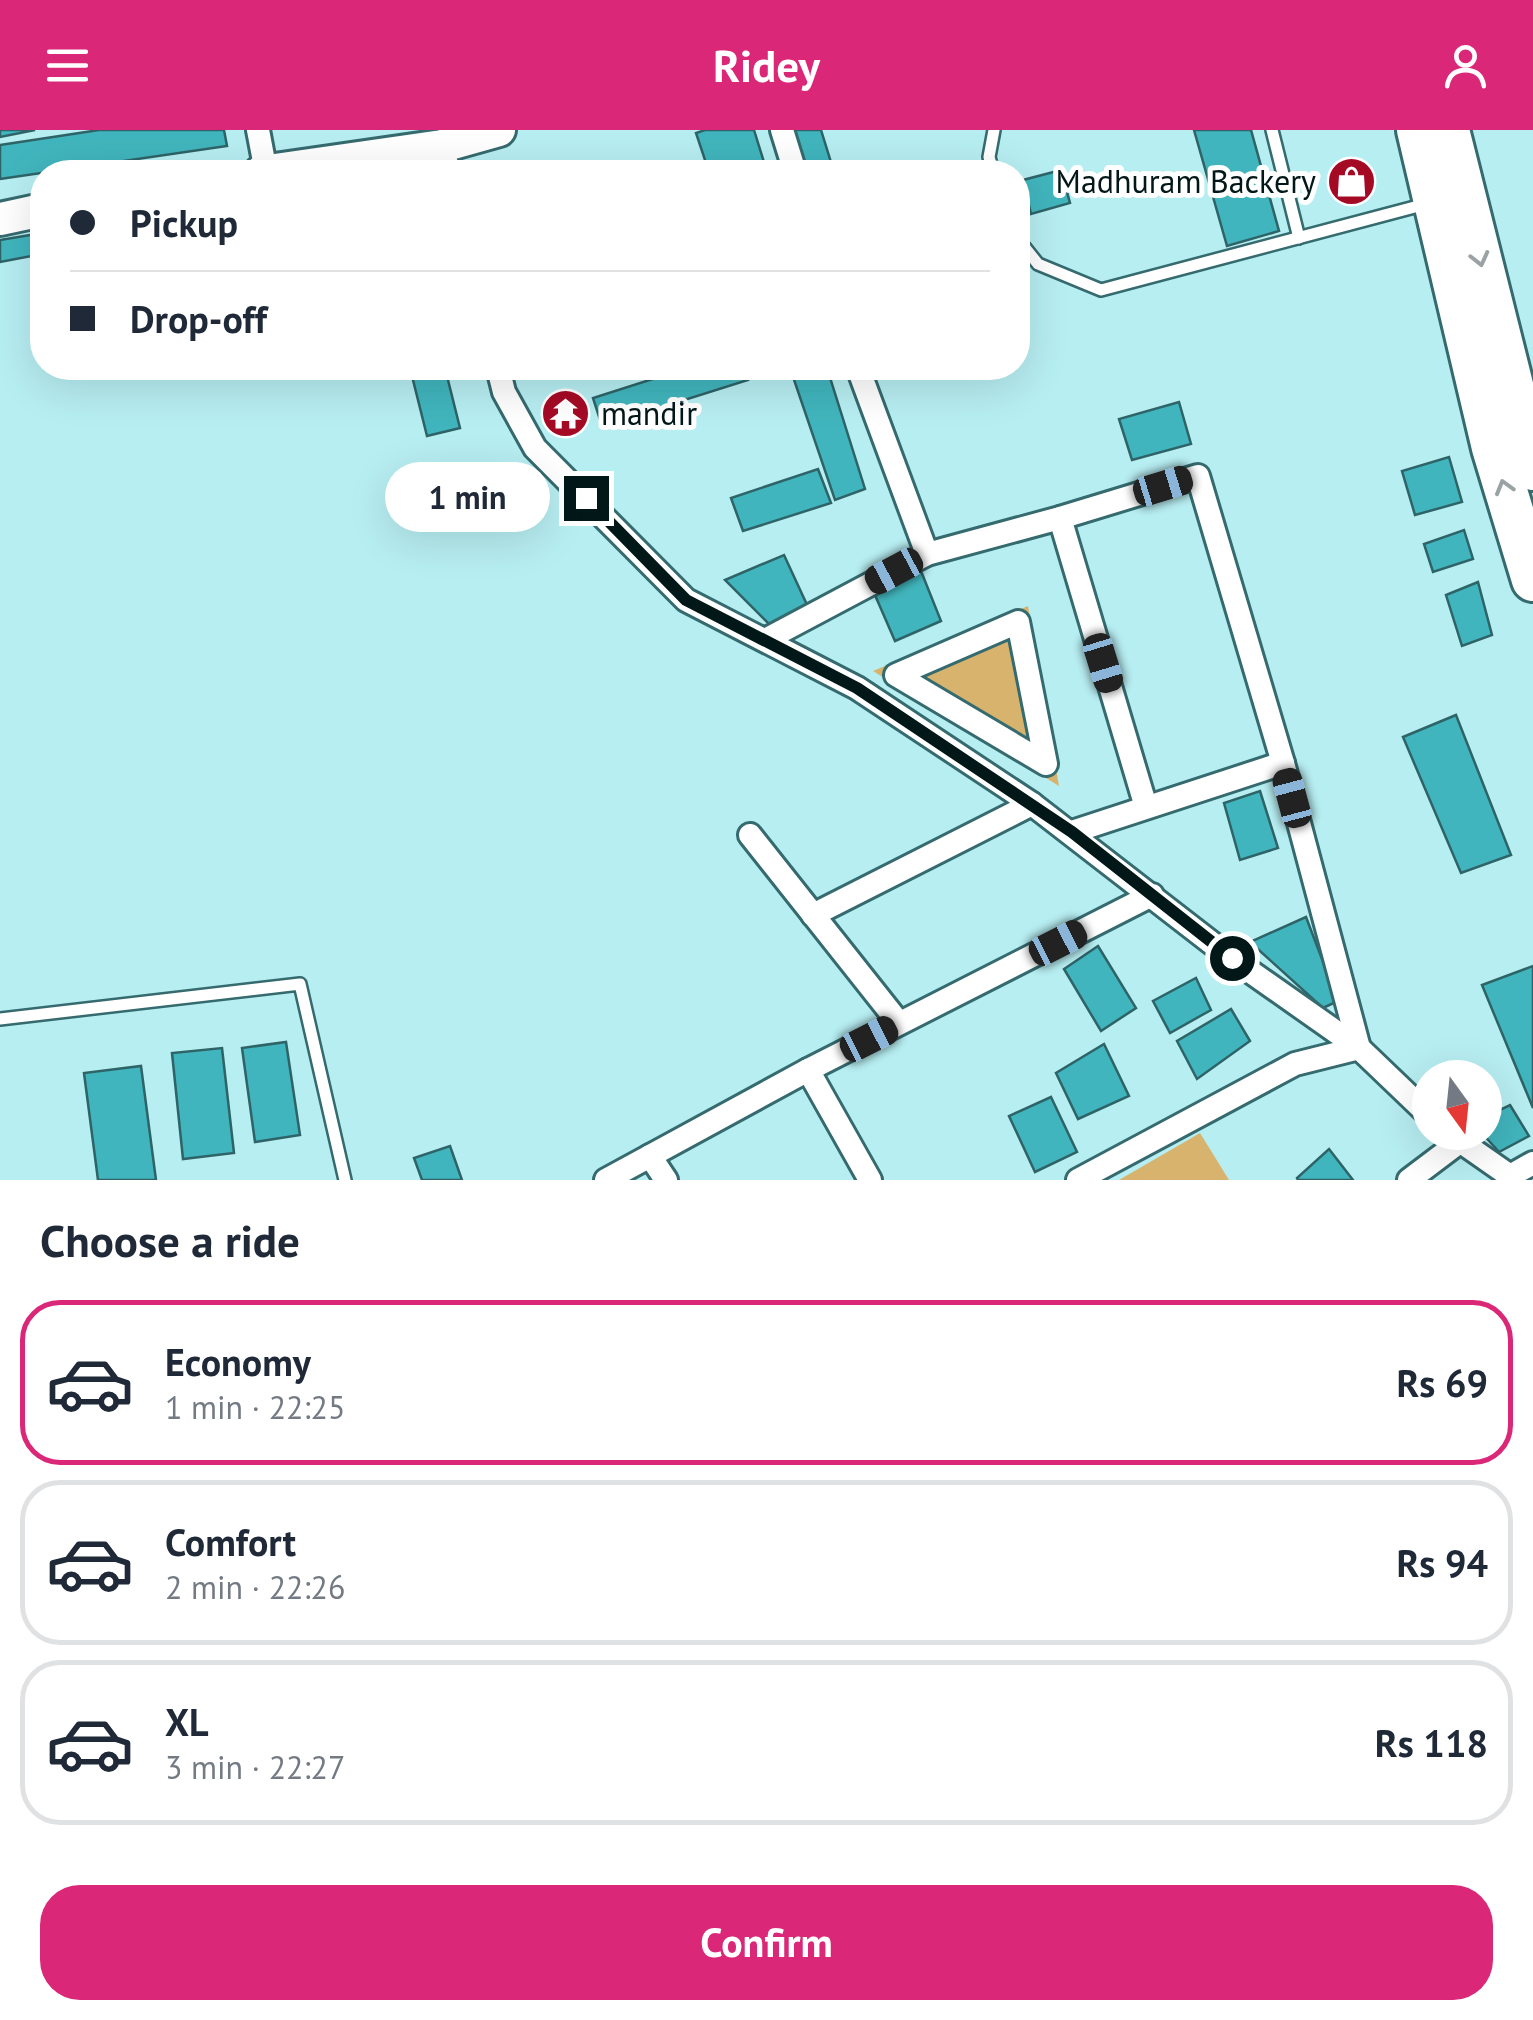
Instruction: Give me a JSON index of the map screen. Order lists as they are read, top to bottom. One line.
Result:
{"places":{"shop":["Madhuram Backery"],"temple":["mandir"]},"north":"bottom","page":{"header":"Ridey","banner":["Pickup","Drop-off"],"bubble":"1 min","heading":"Choose a ride","list":[{"name":"Economy","note":"1 min · 22:25","value":"Rs 69"},{"name":"Comfort","note":"2 min · 22:26","value":"Rs 94"},{"name":"XL","note":"3 min · 22:27","value":"Rs 118"}],"buttons":"Confirm"}}
